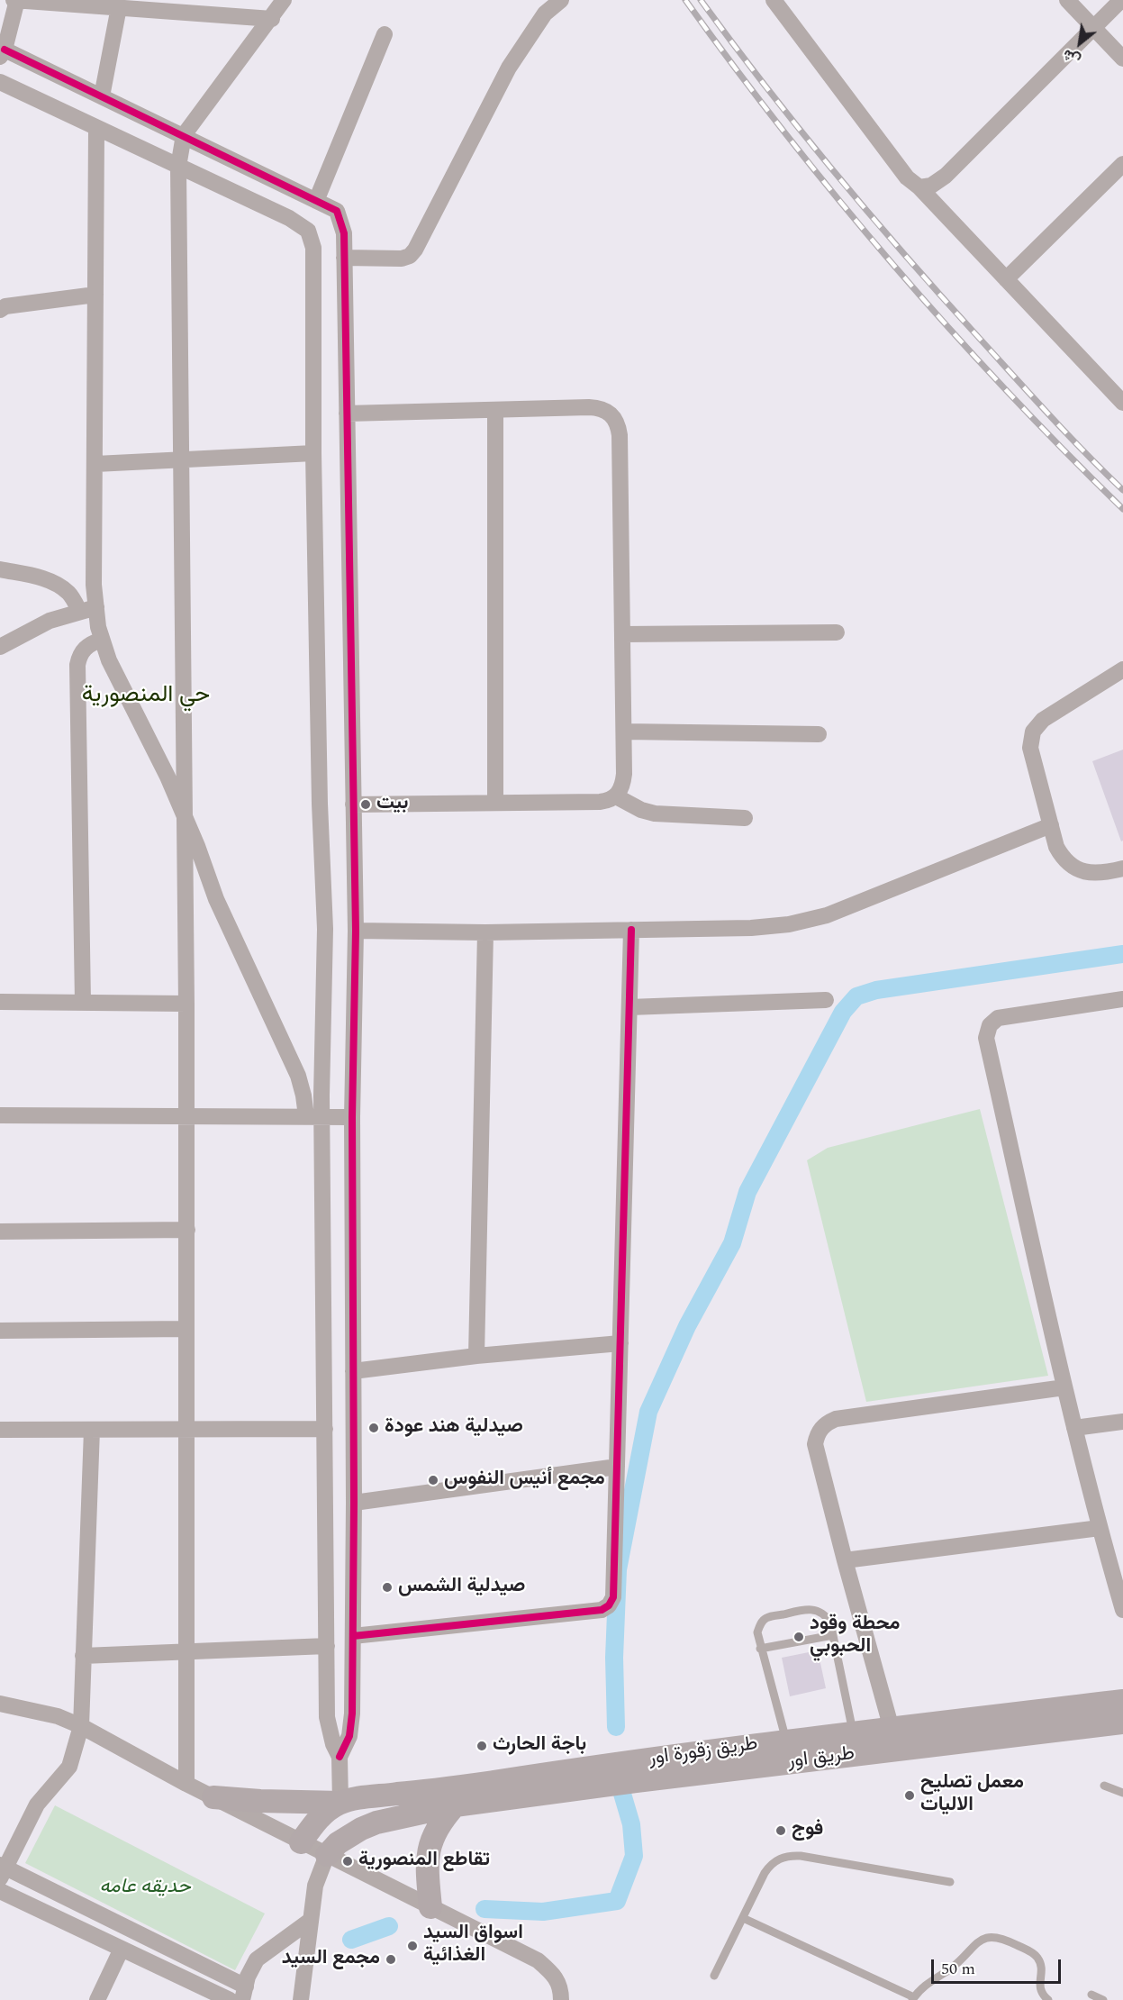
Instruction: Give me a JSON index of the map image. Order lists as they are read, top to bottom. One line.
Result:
{"streets":{"main road":["طريق زقورة اور","طريق اور"]},"crossings":[["طريق زقورة اور","طريق اور"]],"districts":["حي المنصورية"],"parks":["حديقه عامه"],"places":["بيت","صيدلية هند عودة","مجمع أنيس النفوس","صيدلية الشمس","محطة وقود الحبوبي","باجة الحارث","معمل تصليح الاليات","فوج","تقاطع المنصورية","اسواق السيد الغذائية","مجمع السيد"],"scale_bar":"50 m","north":"bottom left"}
